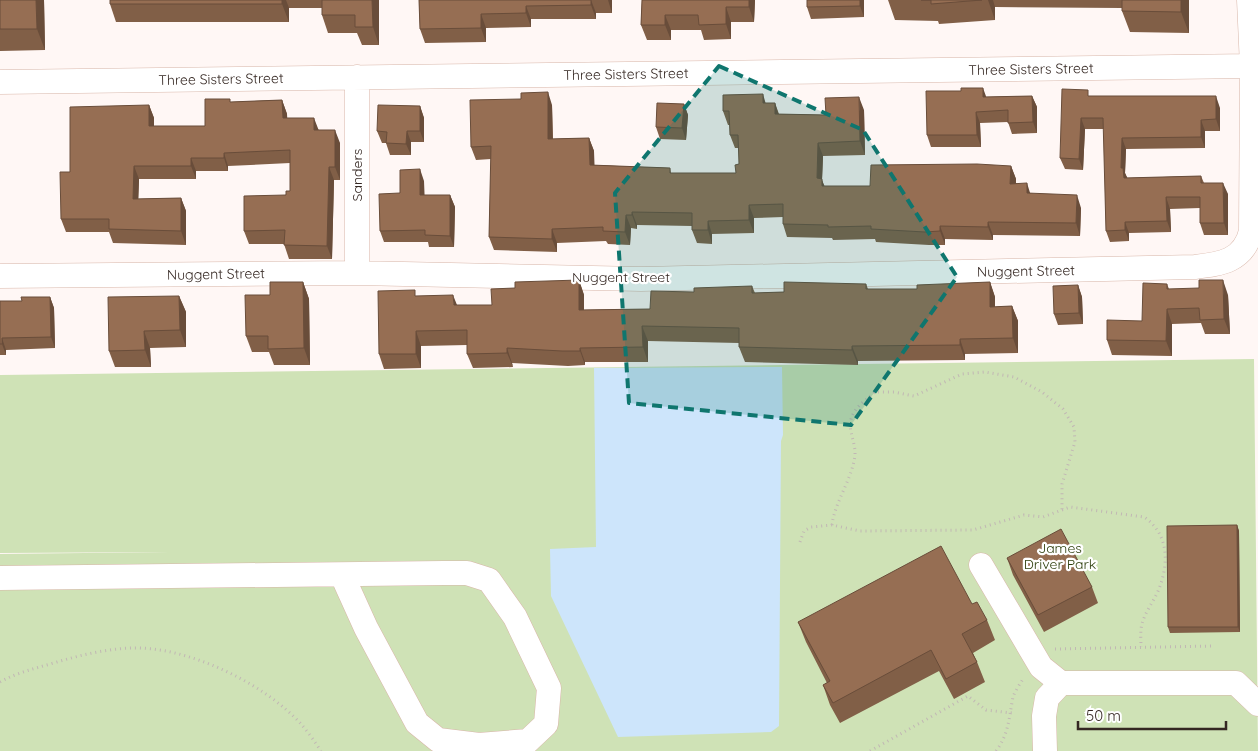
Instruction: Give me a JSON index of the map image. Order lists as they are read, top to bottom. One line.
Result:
{"streets":{"street":["Three Sisters Street","Sanders","Nuggent Street"]},"crossings":[["Three Sisters Street","Sanders"],["Three Sisters Street","Nuggent Street"],["Sanders","Nuggent Street"]],"parks":["James Driver Park"],"scale_bar":"50 m"}
